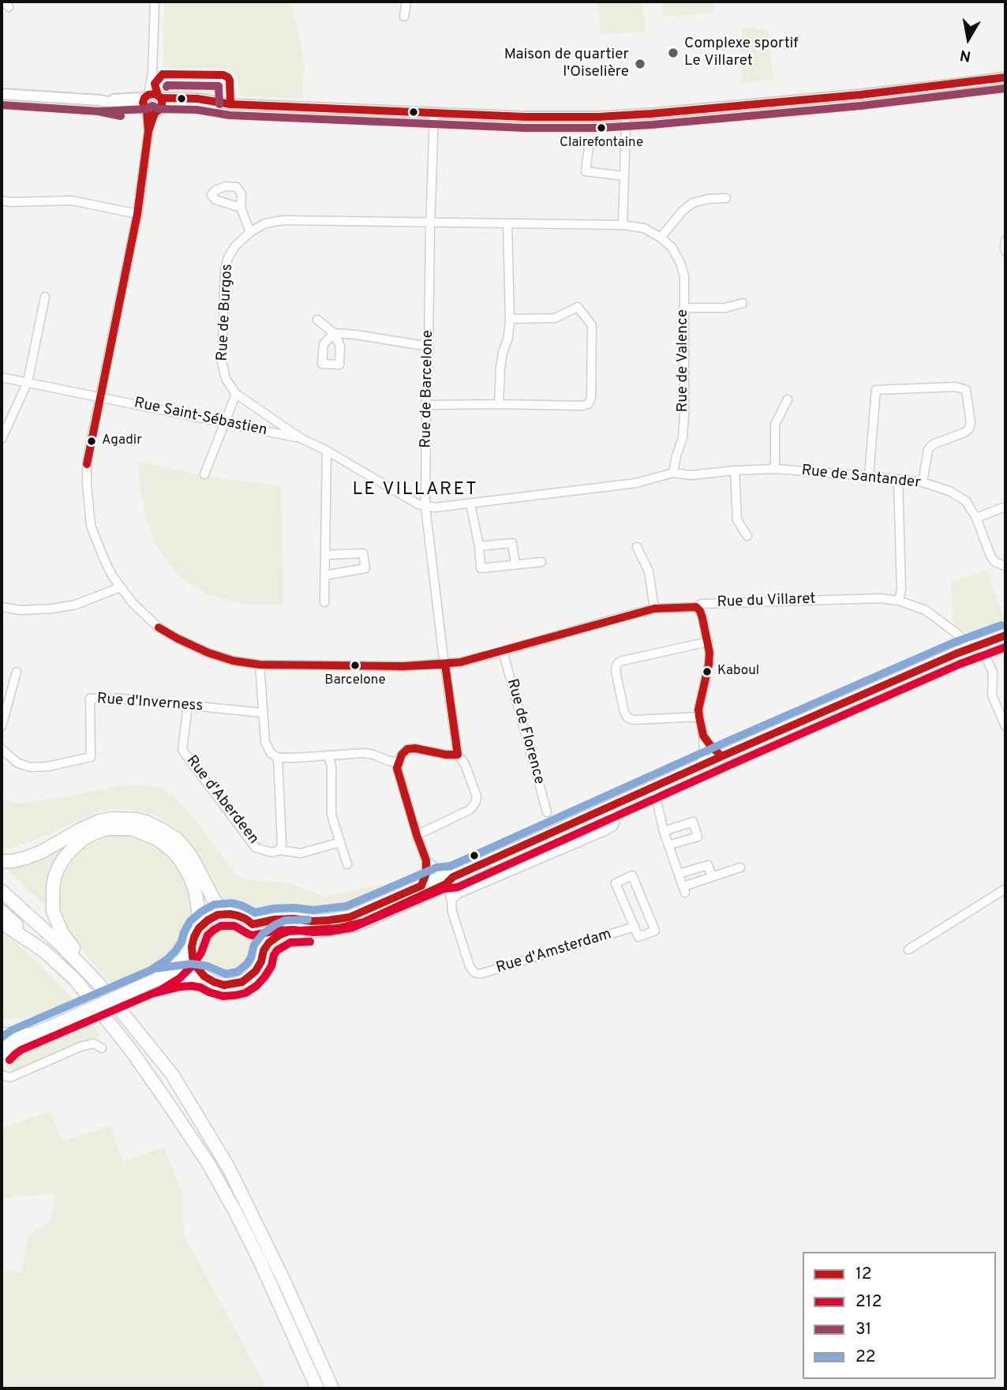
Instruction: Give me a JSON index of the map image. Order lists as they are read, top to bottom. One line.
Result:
{"streets":{"street":["Rue de Burgos","Rue de Valence","Rue de Barcelone","Rue Saint-Sébastien","Rue de Santander","Rue du Villaret","Rue d'Inverness","Rue de Florence","Rue d'Aberdeen","Rue d'Amsterdam"]},"crossings":[["Rue de Burgos","Rue de Valence"],["Rue de Burgos","Rue de Barcelone"],["Rue de Burgos","Rue Saint-Sébastien"],["Rue de Valence","Rue de Barcelone"],["Rue de Valence","Rue de Santander"],["Rue de Barcelone","Rue du Villaret"],["Rue Saint-Sébastien","Rue du Villaret"],["Rue du Villaret","Rue de Florence"],["Rue d'Inverness","Rue d'Aberdeen"]],"districts":["LE VILLARET"],"places":["Complexe sportif Le Villaret","Maison de quartier l'Oiselière","Clairefontaine","Agadir","Barcelone","Kaboul"],"lines":["transit line 12","transit line 31","transit line 22","transit line 212"],"legend":["12","212","31","22"],"north":"bottom"}
